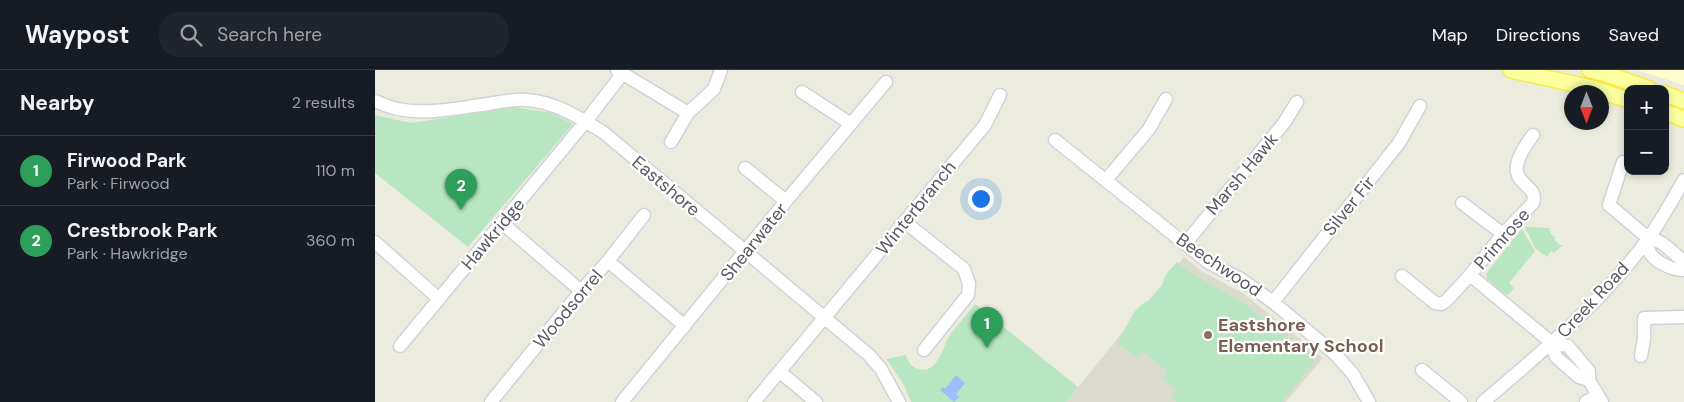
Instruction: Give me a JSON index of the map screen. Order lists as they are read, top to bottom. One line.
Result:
{"streets":{"street":["Marsh Hawk","Eastshore","Silver Fir","Winterbranch","Hawkridge","Primrose","Shearwater","Beechwood","Creek Road","Woodsorrel"]},"crossings":[["Marsh Hawk","Beechwood"],["Eastshore","Winterbranch"],["Eastshore","Hawkridge"],["Eastshore","Shearwater"],["Silver Fir","Beechwood"]],"places":["Eastshore Elementary School"],"north":"bottom","page":{"header":"Waypost","search":"Search here","nav":["Map","Directions","Saved"],"heading":["Nearby","2 results"],"map_buttons":["+","−"],"list":[{"mark":"1","name":"Firwood Park","note":"Park · Firwood","value":"110 m"},{"mark":"2","name":"Crestbrook Park","note":"Park · Hawkridge","value":"360 m"}],"pins":["2","1"]}}
